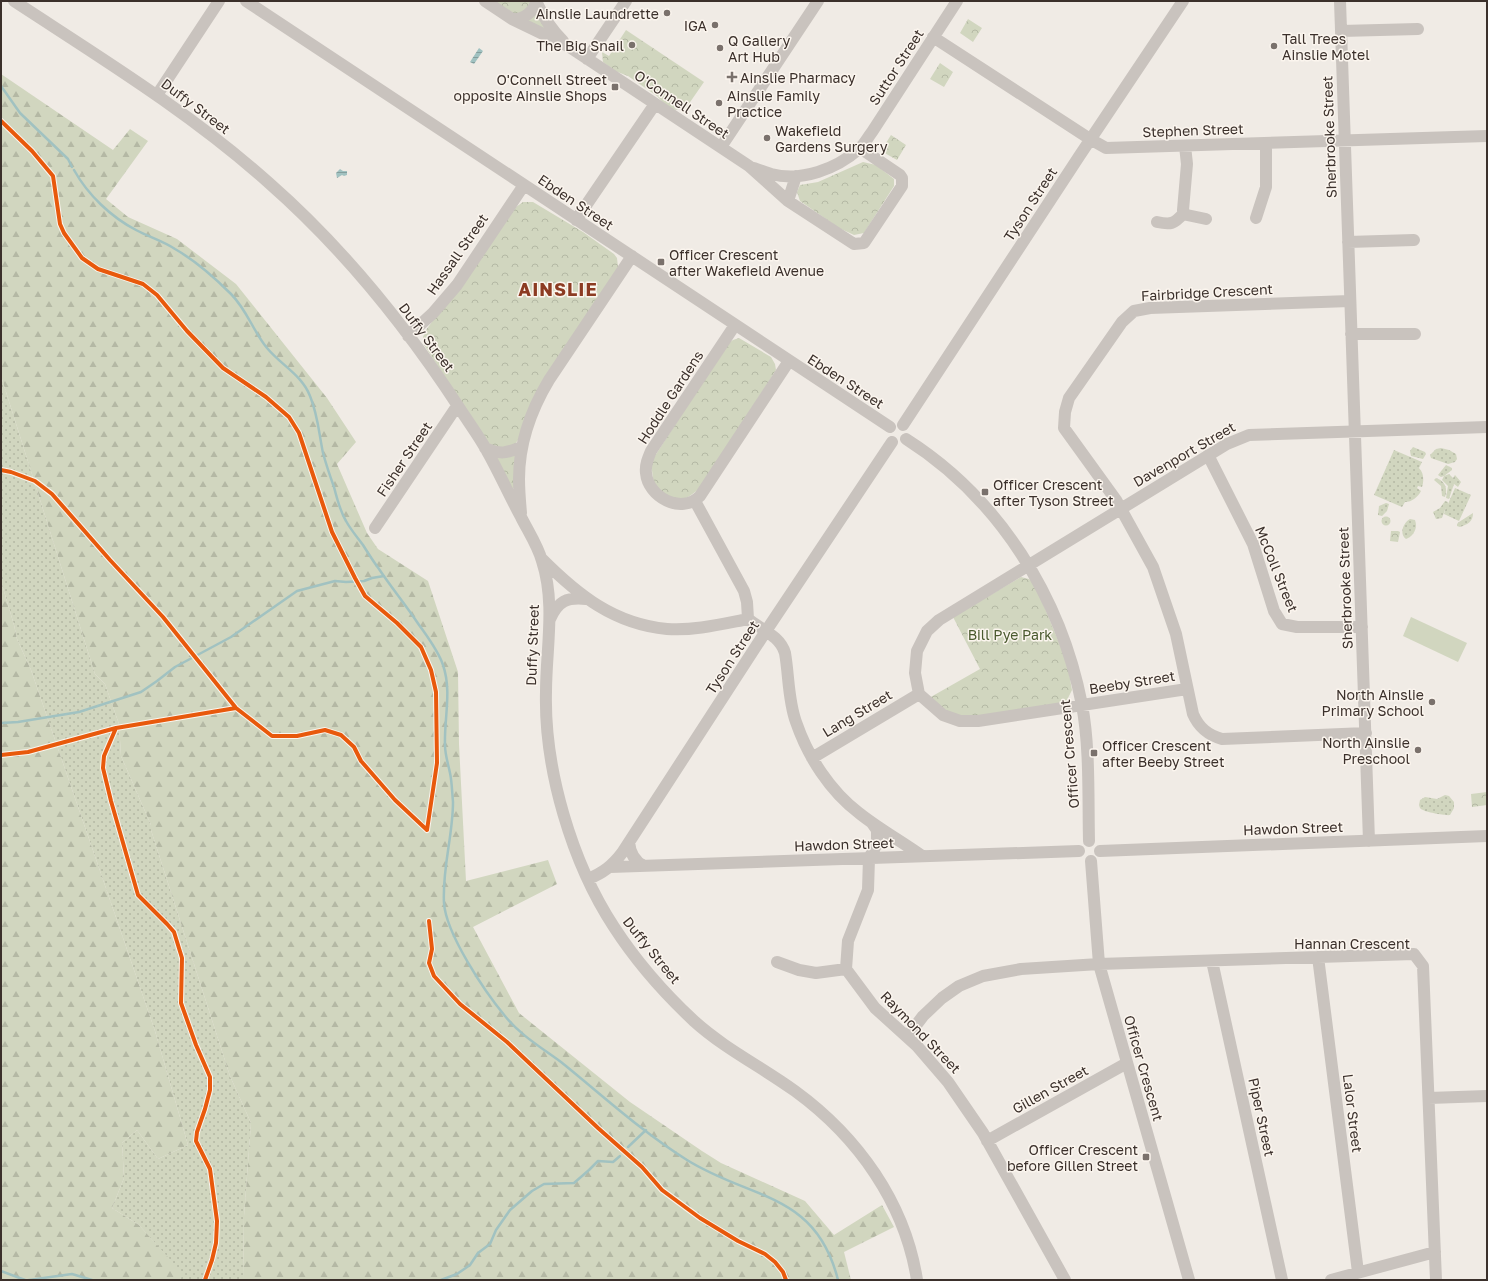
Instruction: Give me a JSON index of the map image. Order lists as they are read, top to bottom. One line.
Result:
{"streets":{"street":["Suttor Street","O'Connell Street","Duffy Street","Stephen Street","Sherbrooke Street","Ebden Street","Tyson Street","Hassall Street","Fairbridge Crescent","Hoddle Gardens","Davenport Street","Fisher Street","McColl Street","Beeby Street","Lang Street","Officer Crescent","Hawdon Street","Hannan Crescent","Raymond Street","Gillen Street","Lalor Street","Piper Street"]},"crossings":[["Suttor Street","O'Connell Street"],["Suttor Street","Stephen Street"],["Duffy Street","Tyson Street"],["Duffy Street","Hassall Street"],["Duffy Street","Fisher Street"],["Stephen Street","Sherbrooke Street"],["Stephen Street","Tyson Street"],["Sherbrooke Street","Fairbridge Crescent"],["Sherbrooke Street","Davenport Street"],["Sherbrooke Street","McColl Street"],["Sherbrooke Street","Hawdon Street"],["Ebden Street","Tyson Street"],["Ebden Street","Hassall Street"],["Ebden Street","Hoddle Gardens"],["Ebden Street","Officer Crescent"],["Tyson Street","Officer Crescent"],["Tyson Street","Hawdon Street"],["Fairbridge Crescent","Davenport Street"],["Fairbridge Crescent","Beeby Street"],["Davenport Street","McColl Street"],["Davenport Street","Beeby Street"],["Davenport Street","Lang Street"],["Davenport Street","Officer Crescent"],["Beeby Street","Lang Street"],["Beeby Street","Officer Crescent"],["Officer Crescent","Hawdon Street"],["Officer Crescent","Hannan Crescent"],["Officer Crescent","Gillen Street"],["Hannan Crescent","Raymond Street"],["Hannan Crescent","Lalor Street"],["Hannan Crescent","Piper Street"],["Raymond Street","Gillen Street"]],"districts":["AINSLIE"],"parks":["Bill Pye Park"],"places":{"other":["Ainslie Laundrette","IGA","The Big Snail","Tall Trees Ainslie Motel","Q Gallery Art Hub","Ainslie Family Practice","Wakefield Gardens Surgery","North Ainslie Primary School","North Ainslie Preschool"],"health":["Ainslie Pharmacy"],"transit":["O'Connell Street opposite Ainslie Shops","Officer Crescent after Wakefield Avenue","Officer Crescent after Tyson Street","Officer Crescent after Beeby Street","Officer Crescent before Gillen Street"]}}
